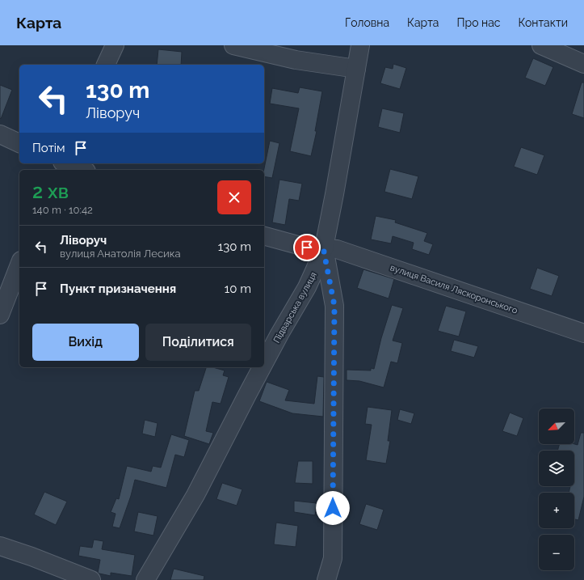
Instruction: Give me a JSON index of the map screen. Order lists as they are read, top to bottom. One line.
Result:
{"streets":{"street":["вулиця Василя Ляскоронського","Підварська вулиця"]},"crossings":[["вулиця Василя Ляскоронського","Підварська вулиця"]],"north":"bottom left","page":{"header":"Карта","nav":["Головна","Карта","Про нас","Контакти"],"turn":["130 m","Ліворуч"],"then":"Потім","heading":["2 хв","140 m · 10:42"],"list":[{"name":"Ліворуч","note":"вулиця Анатолія Лесика","value":"130 m"},{"name":"Пункт призначення","value":"10 m"}],"buttons":["Вихід","Поділитися"],"map_buttons":["+","−"]}}
